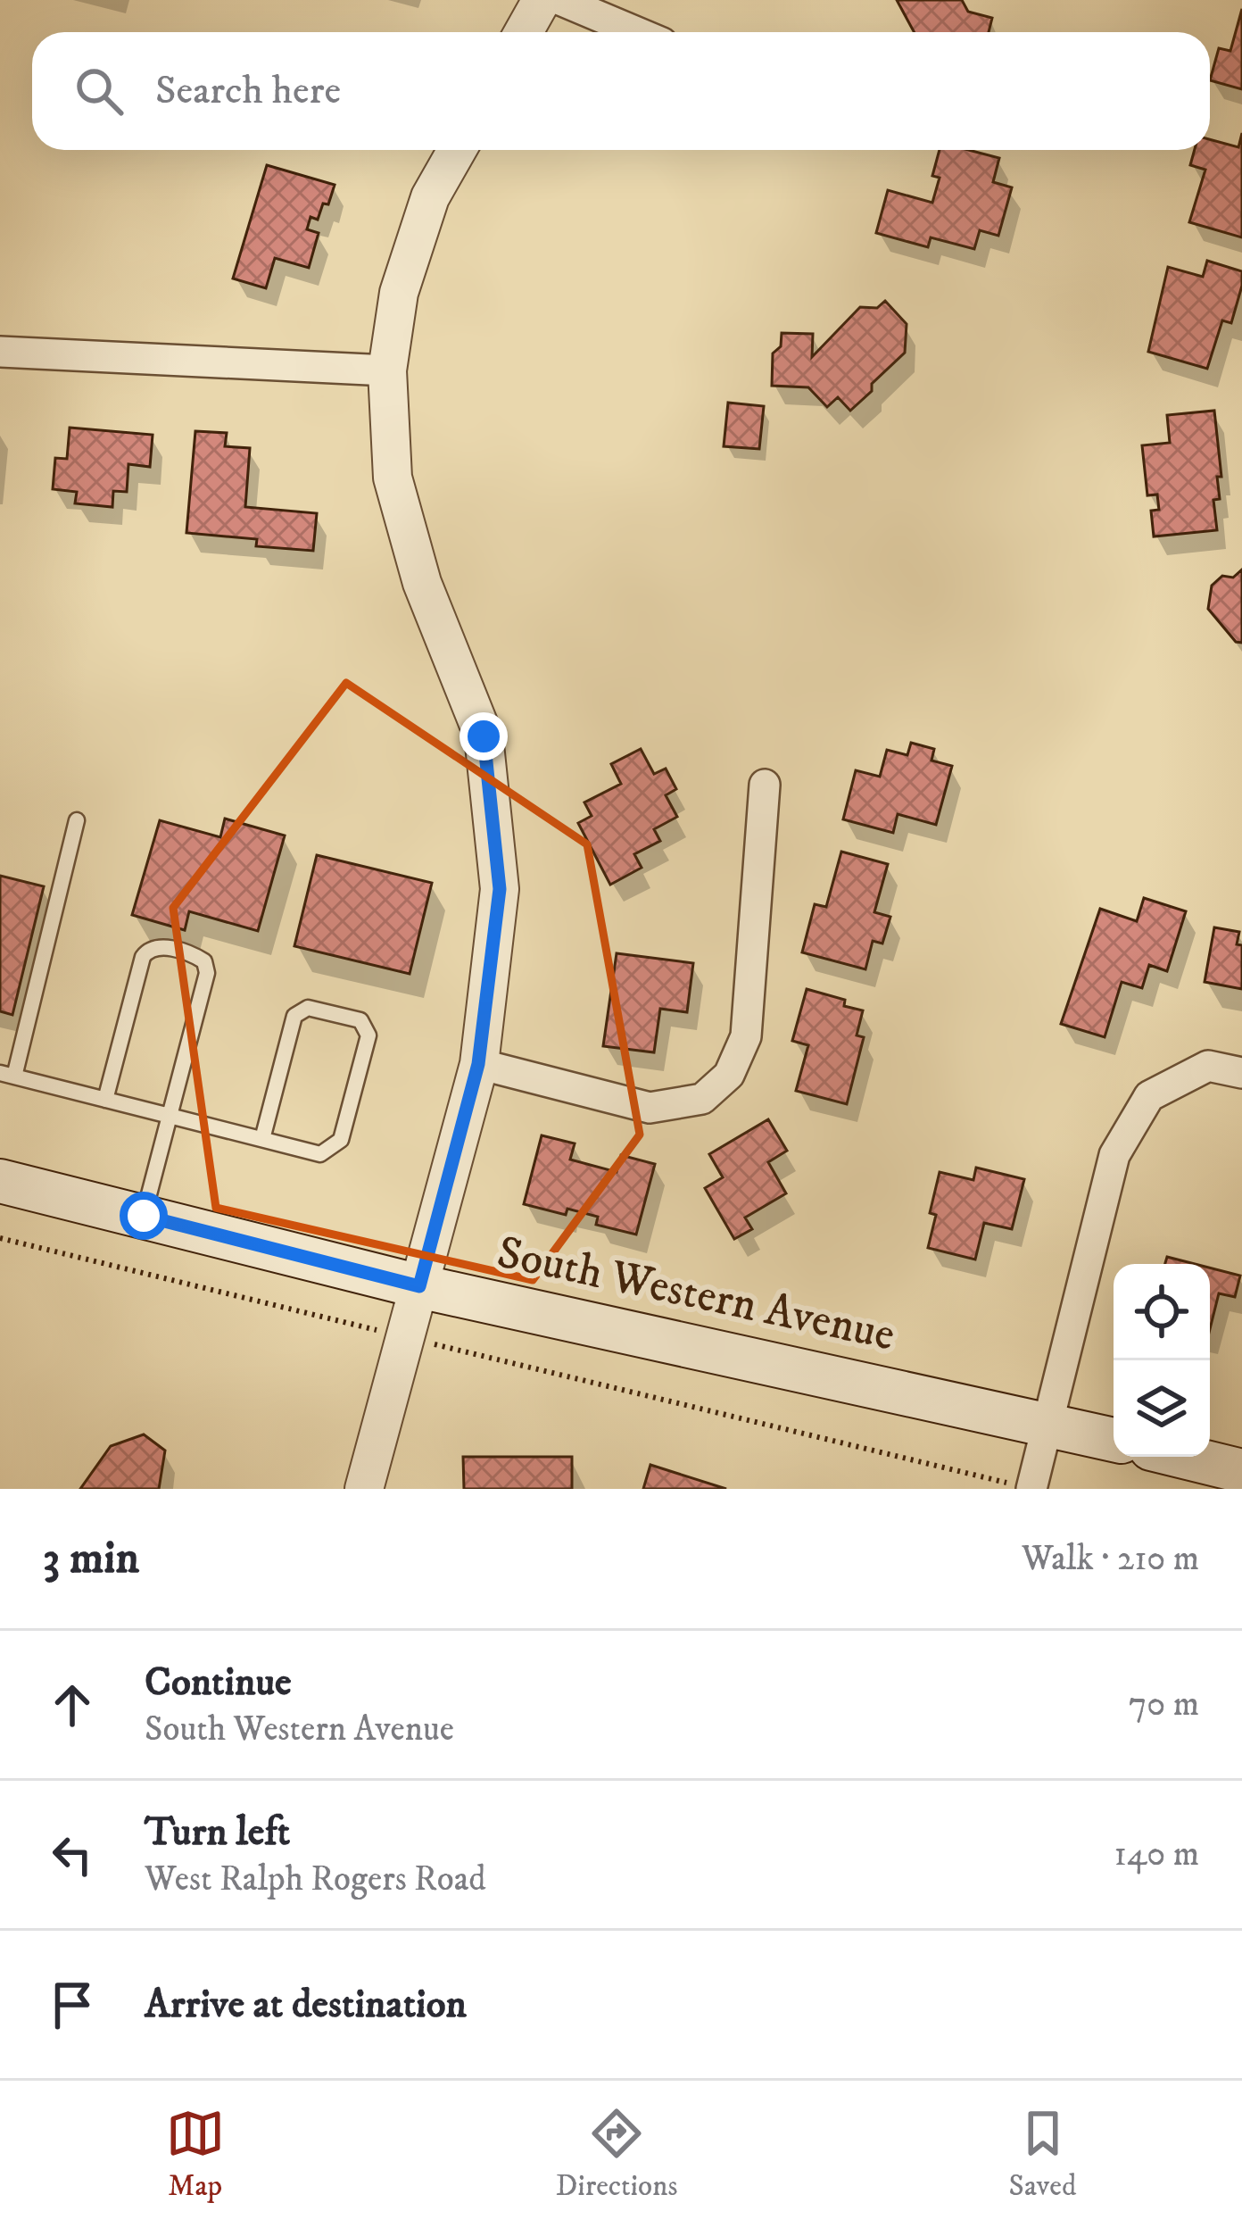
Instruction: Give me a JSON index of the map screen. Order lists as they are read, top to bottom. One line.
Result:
{"streets":{"main road":["South Western Avenue"]},"page":{"search":"Search here","heading":["3 min","Walk · 210 m"],"list":[["Continue","South Western Avenue","70 m"],["Turn left","West Ralph Rogers Road","140 m"],"Arrive at destination"],"nav":["Map","Directions","Saved"]}}
